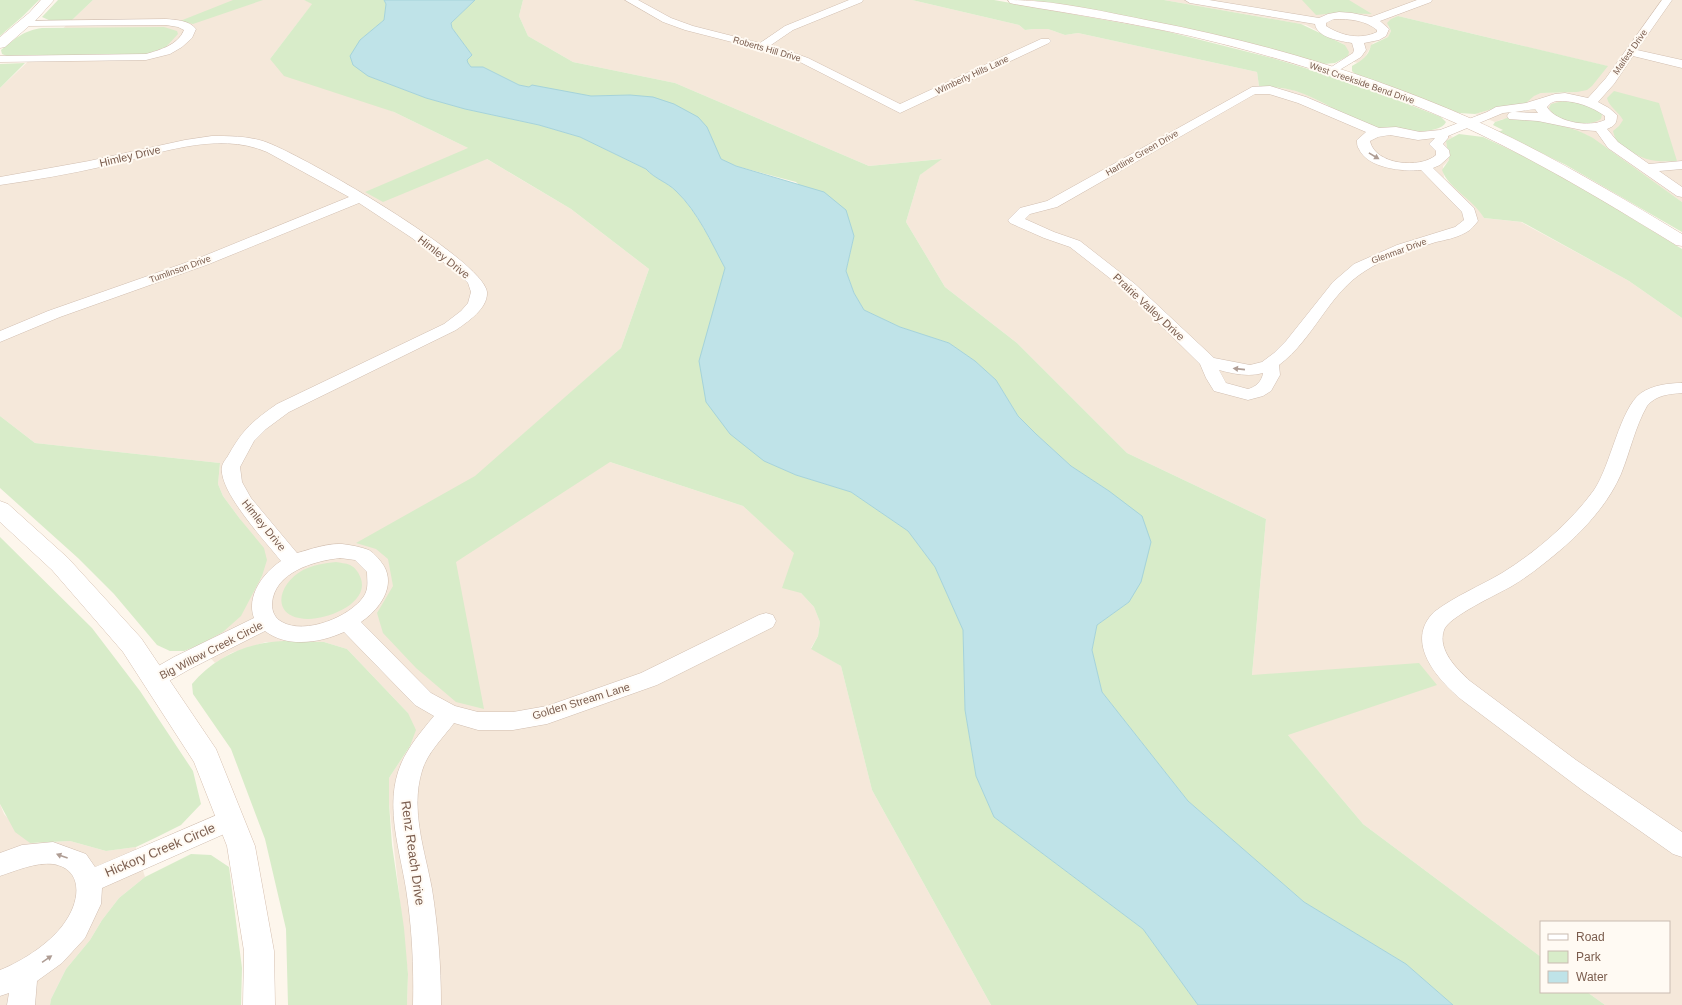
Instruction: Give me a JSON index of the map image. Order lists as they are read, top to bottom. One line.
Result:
{"streets":{"street":["Roberts Hill Drive","Maifest Drive","Wimberly Hills Lane","West Creekside Bend Drive","Hartline Green Drive","Himley Drive","Glenmar Drive","Tumlinson Drive","Prairie Valley Drive","Big Willow Creek Circle","Golden Stream Lane","Hickory Creek Circle","Renz Reach Drive"]},"crossings":[["Roberts Hill Drive","Wimberly Hills Lane"],["Hartline Green Drive","Prairie Valley Drive"],["Himley Drive","Tumlinson Drive"],["Himley Drive","Big Willow Creek Circle"],["Himley Drive","Golden Stream Lane"],["Glenmar Drive","Prairie Valley Drive"],["Big Willow Creek Circle","Golden Stream Lane"],["Golden Stream Lane","Renz Reach Drive"]],"legend":["Road","Park","Water"]}
